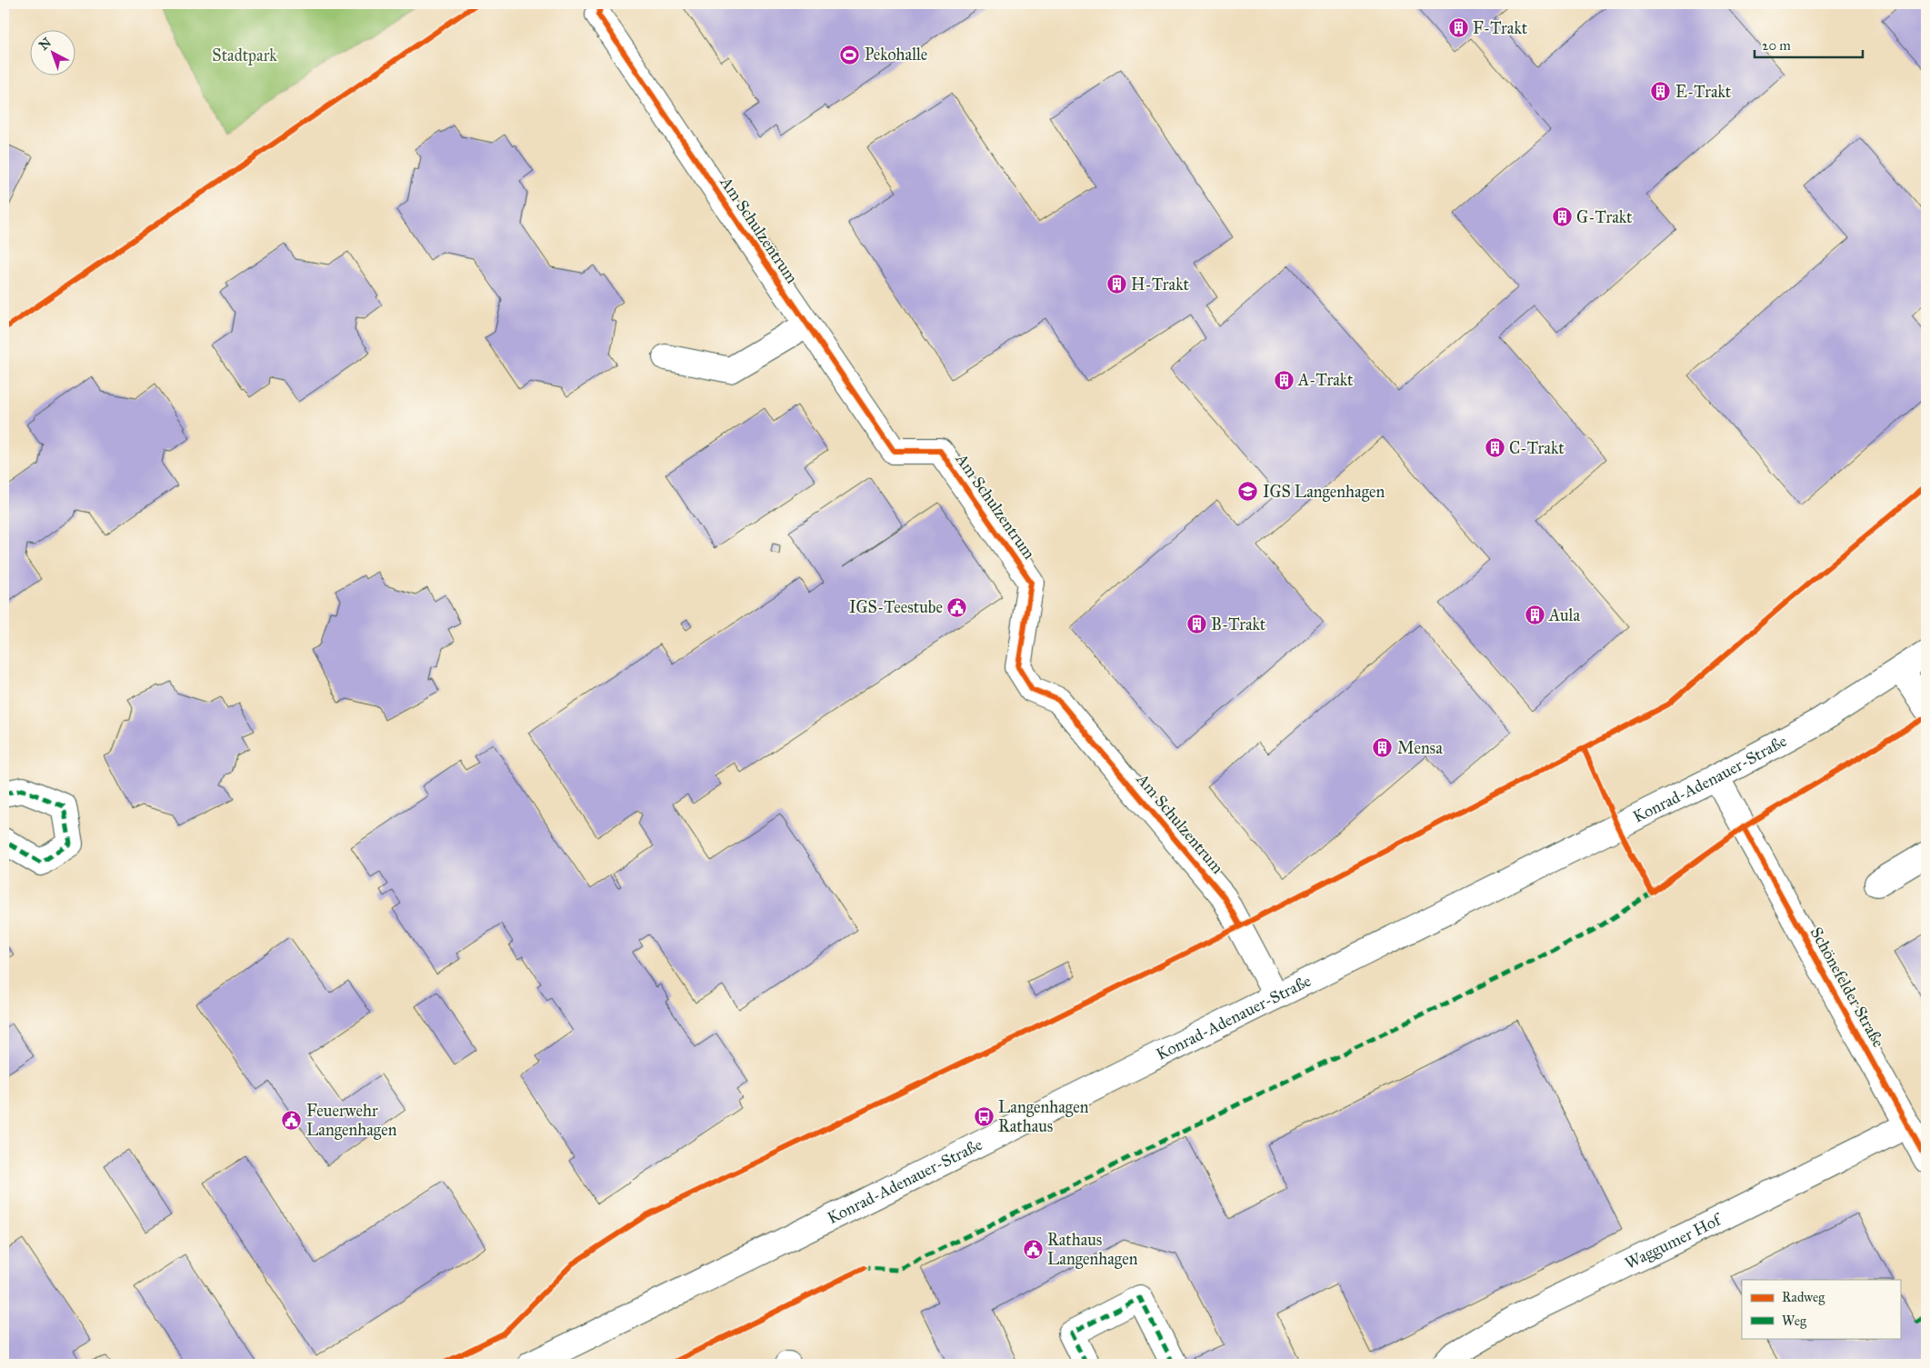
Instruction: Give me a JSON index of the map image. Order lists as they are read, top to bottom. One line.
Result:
{"streets":{"street":["Am Schulzentrum","Konrad-Adenauer-Straße","Schönefelder Straße","Waggumer Hof"]},"crossings":[["Am Schulzentrum","Konrad-Adenauer-Straße"],["Konrad-Adenauer-Straße","Schönefelder Straße"],["Schönefelder Straße","Waggumer Hof"]],"parks":["Stadtpark"],"places":{"building":["F-Trakt","E-Trakt","G-Trakt","H-Trakt","A-Trakt","C-Trakt","Aula","B-Trakt","Mensa"],"sports":["Pekohalle"],"school or university":["IGS Langenhagen"],"public building":["IGS-Teestube","Feuerwehr Langenhagen","Rathaus Langenhagen"],"bus stop":["Langenhagen Rathaus"]},"legend":["Radweg","Weg"],"scale_bar":"20 m","north":"top left"}
